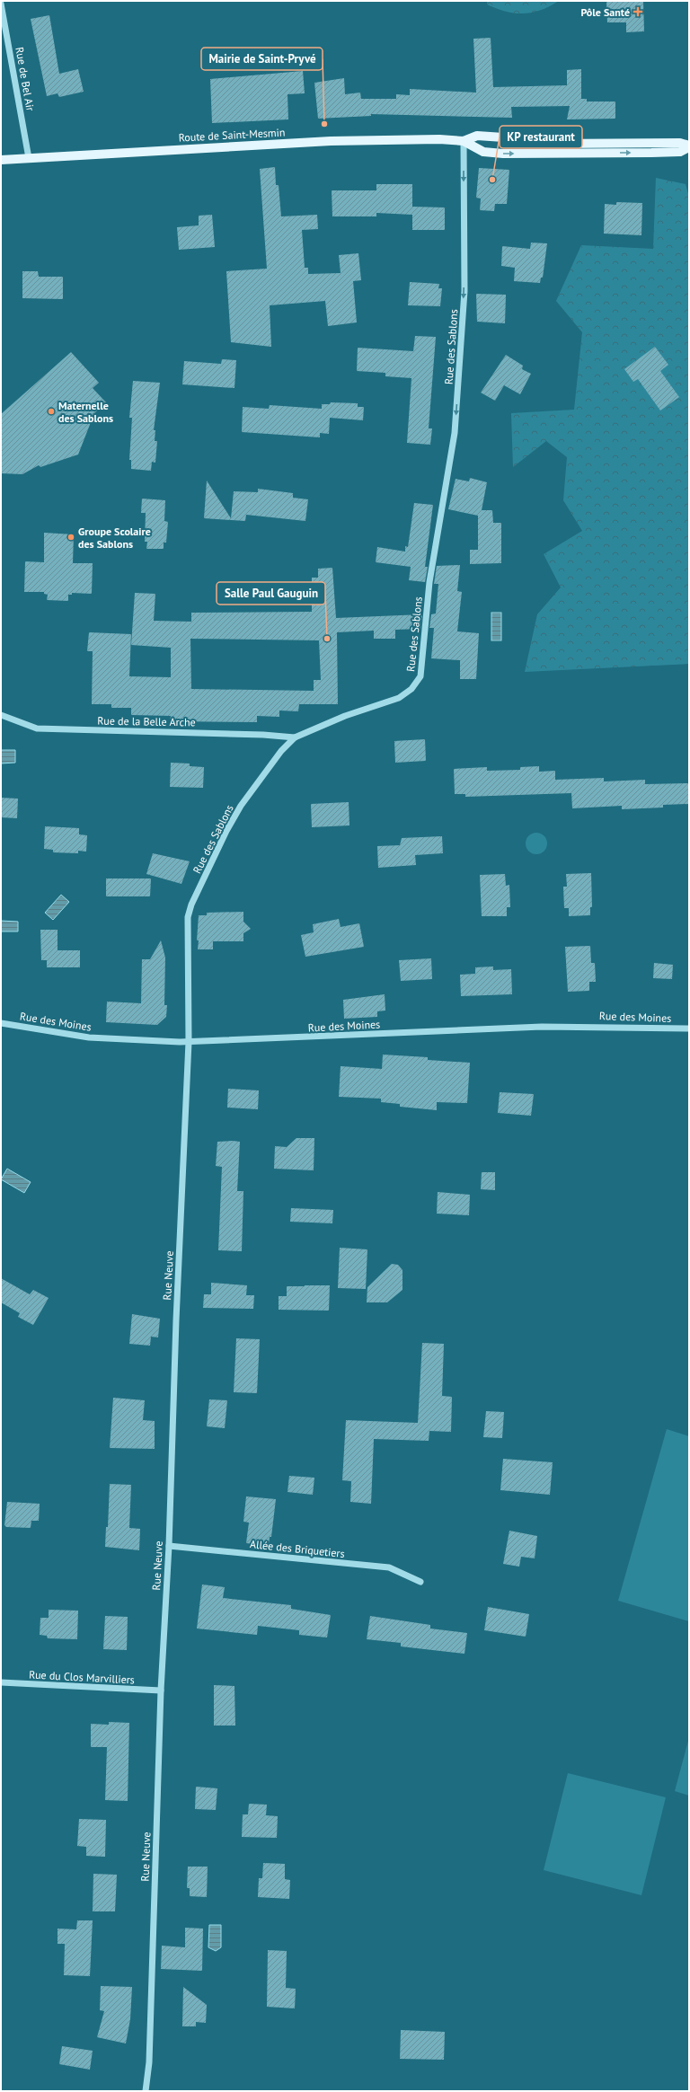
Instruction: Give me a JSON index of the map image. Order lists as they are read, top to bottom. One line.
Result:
{"streets":{"main road":["Route de Saint-Mesmin"],"street":["Rue de Bel Air","Rue des Sablons","Rue de la Belle Arche","Rue des Moines","Rue Neuve","Allée des Briquetiers","Rue du Clos Marvilliers"]},"crossings":[["Rue de Bel Air","Route de Saint-Mesmin"],["Route de Saint-Mesmin","Rue des Sablons"],["Rue des Sablons","Rue de la Belle Arche"],["Rue des Sablons","Rue des Moines"],["Rue des Sablons","Rue Neuve"],["Rue des Moines","Rue Neuve"],["Rue Neuve","Allée des Briquetiers"],["Rue Neuve","Rue du Clos Marvilliers"]],"one_way":["Rue des Sablons"],"places":{"health":["Pôle Santé"],"other":["Mairie de Saint-Pryvé","KP restaurant","Maternelle des Sablons","Groupe Scolaire des Sablons","Salle Paul Gauguin"]}}
